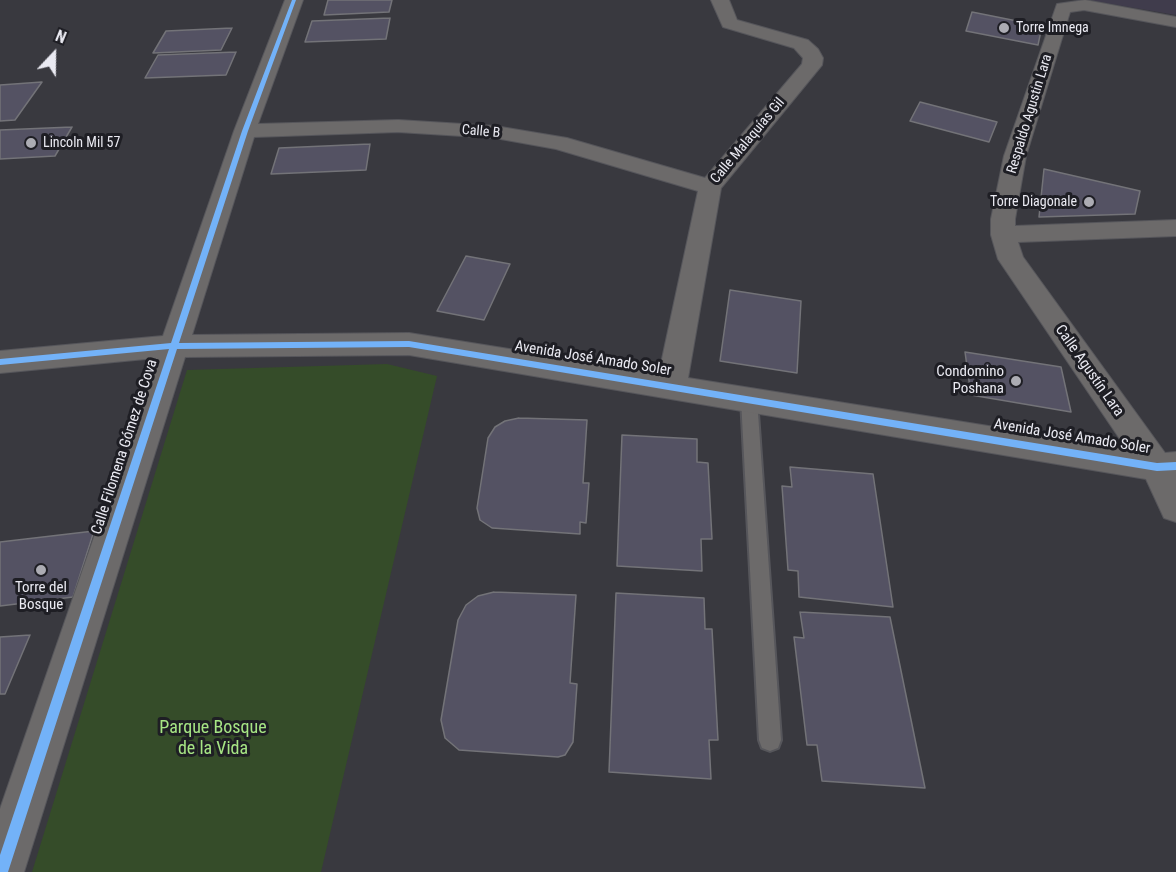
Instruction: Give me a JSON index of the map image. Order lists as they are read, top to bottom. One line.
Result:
{"streets":{"street":["Respaldo Agustin Lara","Calle B","Calle Malaquías Gil","Avenida José Amado Soler","Calle Agustín Lara","Calle Filomena Gómez de Cova"]},"crossings":[["Respaldo Agustin Lara","Calle Agustín Lara"],["Calle B","Calle Malaquías Gil"],["Calle B","Calle Filomena Gómez de Cova"],["Calle Malaquías Gil","Avenida José Amado Soler"],["Avenida José Amado Soler","Calle Agustín Lara"],["Avenida José Amado Soler","Calle Filomena Gómez de Cova"]],"parks":["Parque Bosque de la Vida"],"places":["Torre Imnega","Lincoln Mil 57","Torre Diagonale","Condomino Poshana","Torre del Bosque"],"north":"top"}
